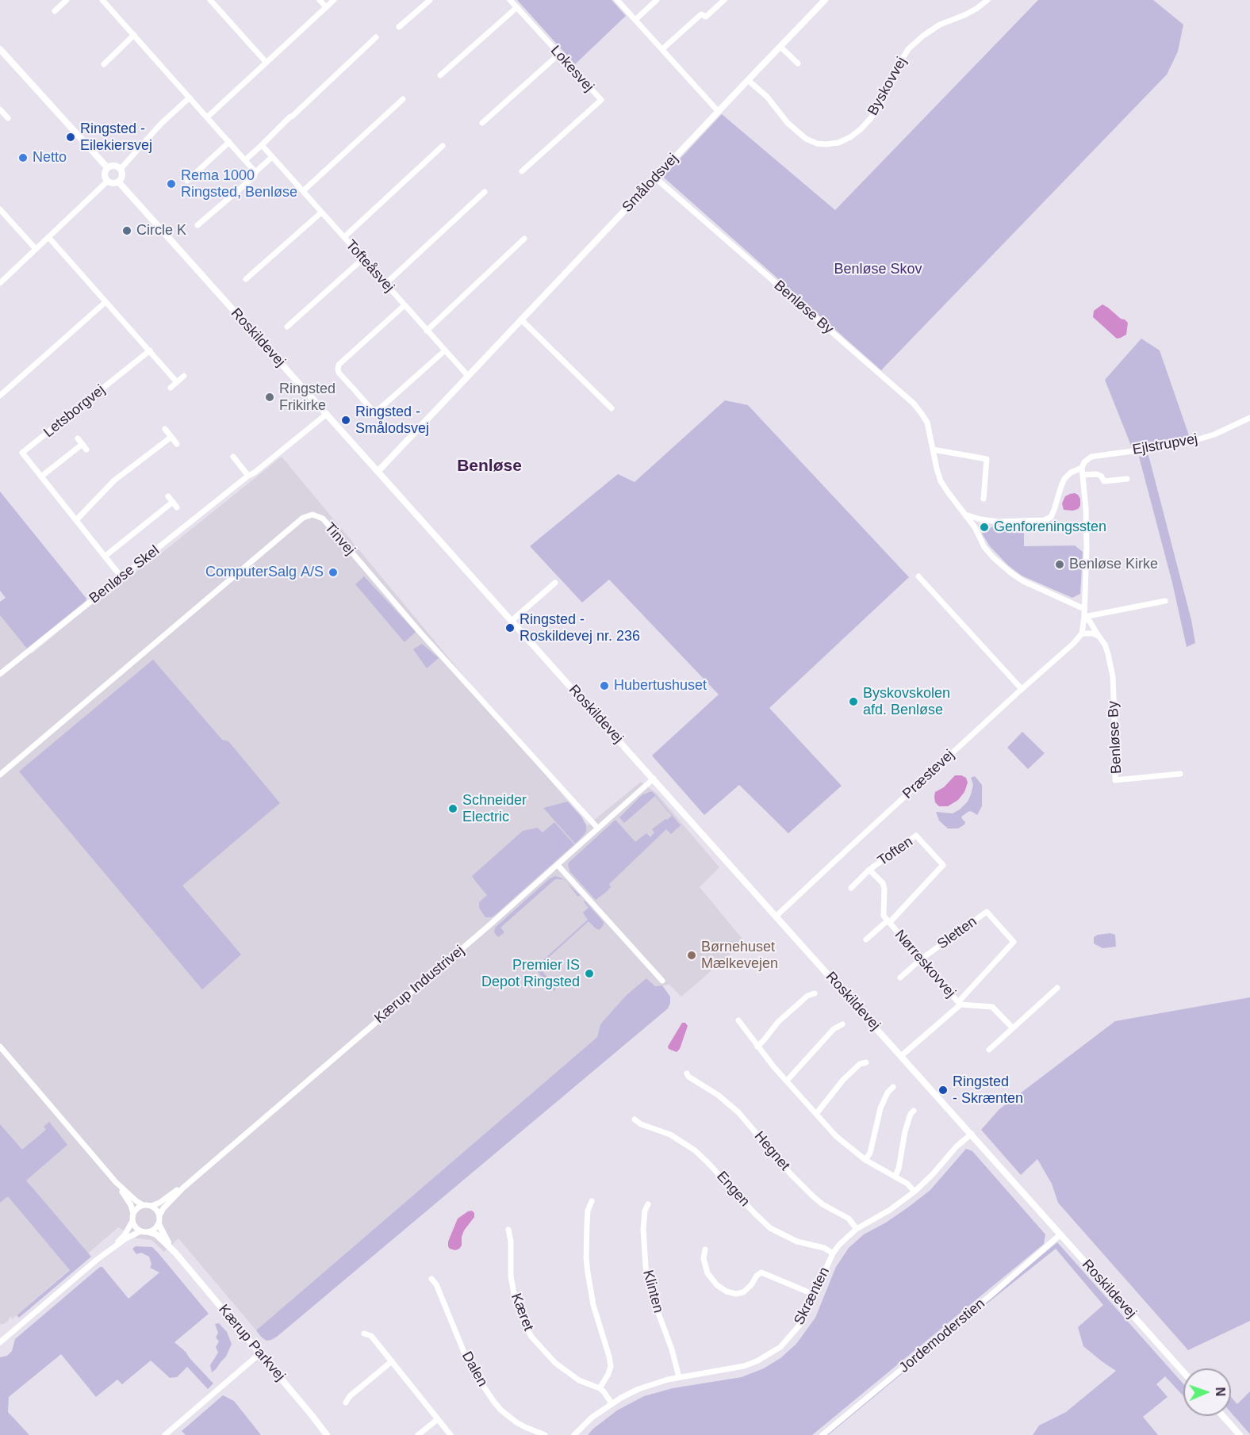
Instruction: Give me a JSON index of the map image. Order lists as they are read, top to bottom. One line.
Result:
{"streets":{"street":["Lokesvej","Byskovvej","Smålodsvej","Tofteåsvej","Benløse By","Roskildevej","Letsborgvej","Ejlstrupvej","Tinvej","Benløse Skel","Præstevej","Toften","Sletten","Nørreskovvej","Kærup Industrivej","Hegnet","Engen","Klinten","Skrænten","Kæret","Jordemoderstien","Kærup Parkvej","Dalen"]},"crossings":[["Byskovvej","Smålodsvej"],["Smålodsvej","Tofteåsvej"],["Smålodsvej","Benløse By"],["Smålodsvej","Roskildevej"],["Roskildevej","Benløse Skel"],["Roskildevej","Præstevej"],["Roskildevej","Sletten"],["Roskildevej","Kærup Industrivej"],["Roskildevej","Skrænten"],["Roskildevej","Jordemoderstien"],["Letsborgvej","Benløse Skel"],["Tinvej","Kærup Industrivej"],["Toften","Nørreskovvej"],["Sletten","Nørreskovvej"],["Kærup Industrivej","Kærup Parkvej"],["Hegnet","Skrænten"],["Engen","Skrænten"],["Klinten","Skrænten"],["Skrænten","Kæret"]],"districts":["Benløse"],"parks":["Benløse Skov"],"places":["Ringsted - Eilekiersvej","Netto","Rema 1000 Ringsted, Benløse","Circle K","Ringsted Frikirke","Ringsted - Smålodsvej","Genforeningssten","Benløse Kirke","ComputerSalg A/S","Ringsted - Roskildevej nr. 236","Hubertushuset","Byskovskolen afd. Benløse","Schneider Electric","Børnehuset Mælkevejen","Premier IS Depot Ringsted","Ringsted - Skrænten"],"north":"right"}
